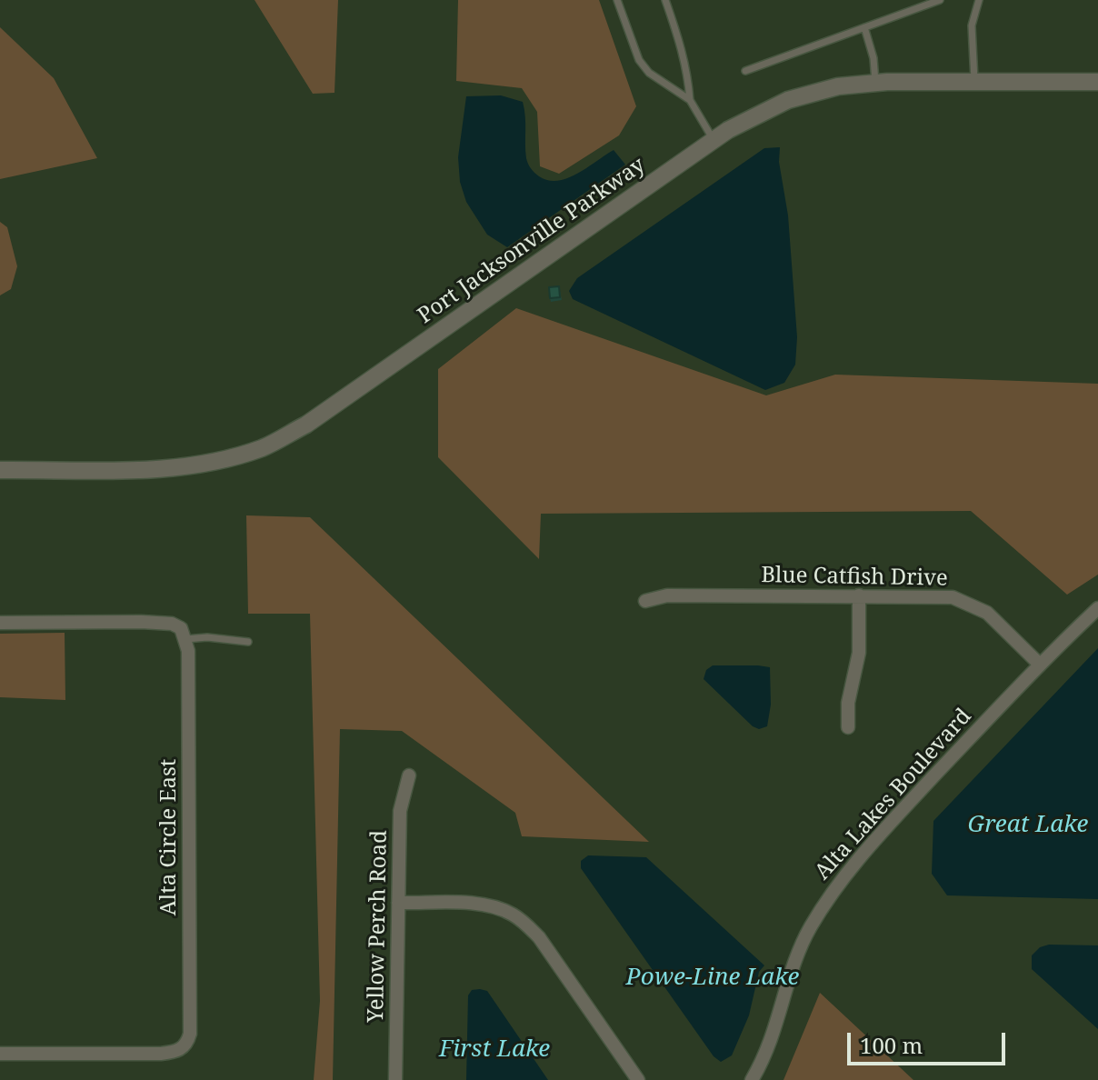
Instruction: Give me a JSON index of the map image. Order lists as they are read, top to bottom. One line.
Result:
{"streets":{"street":["Port Jacksonville Parkway","Blue Catfish Drive","Alta Lakes Boulevard","Alta Circle East","Yellow Perch Road"]},"crossings":[["Blue Catfish Drive","Alta Lakes Boulevard"]],"water":["Great Lake","Powe-Line Lake","First Lake"],"scale_bar":"100 m"}
